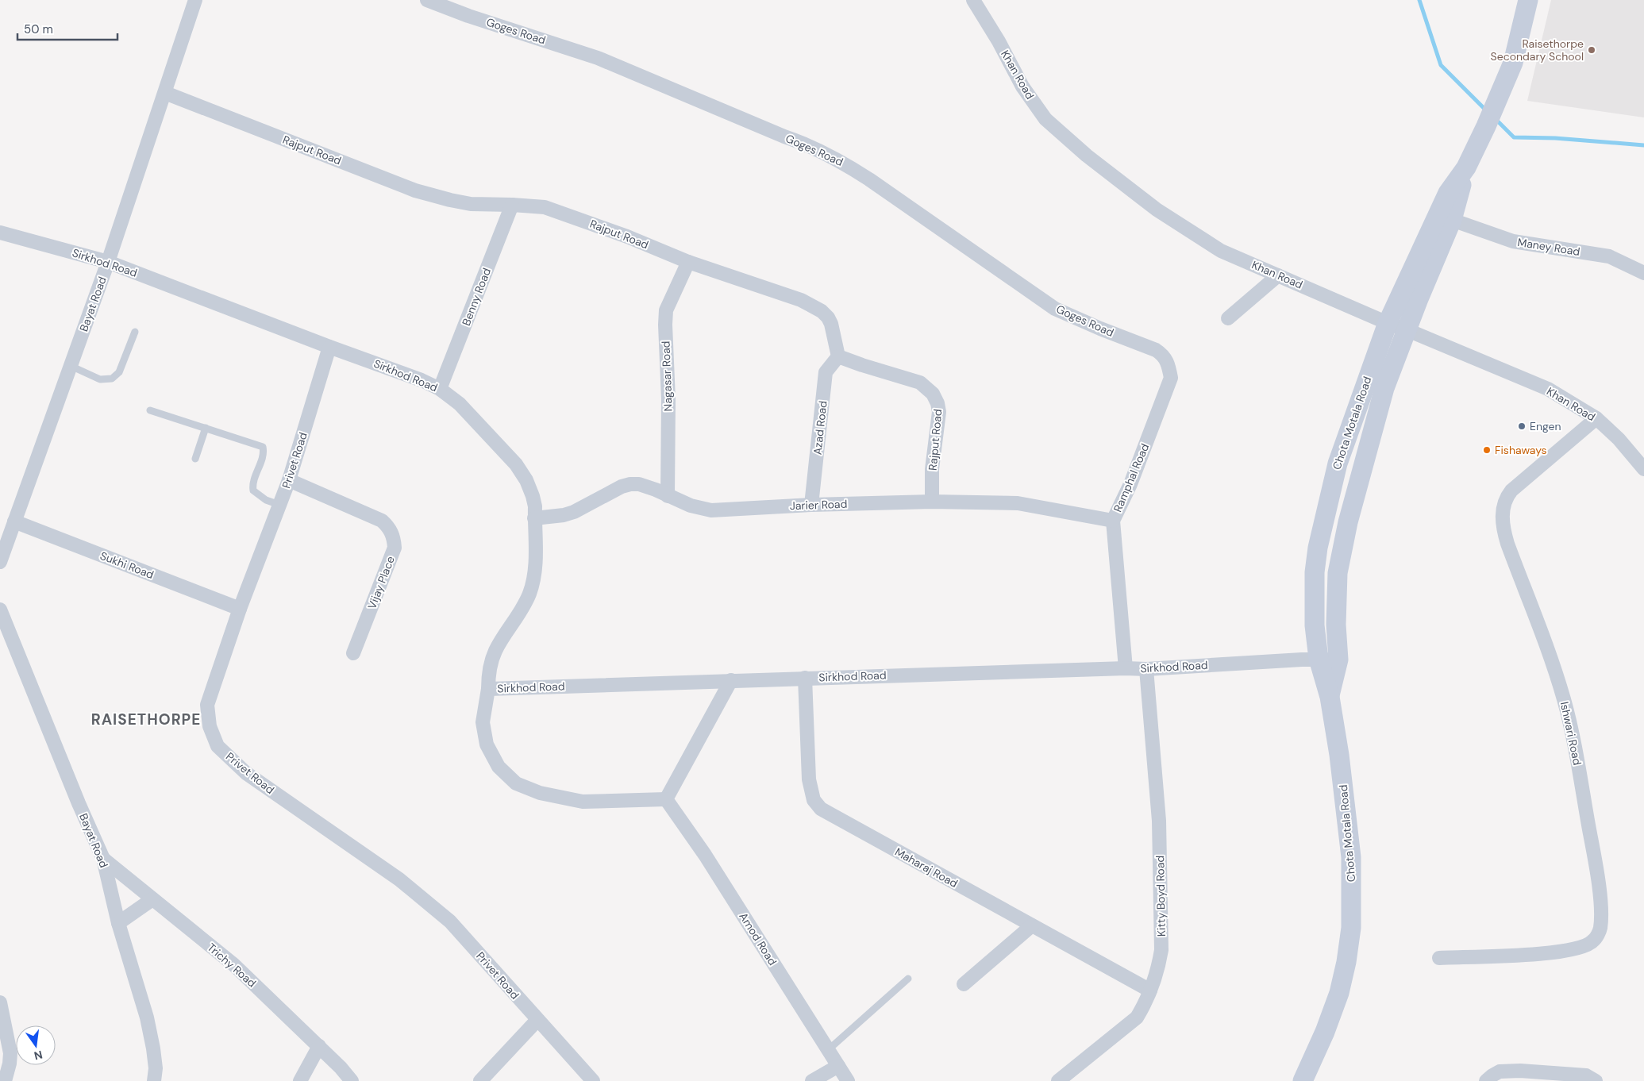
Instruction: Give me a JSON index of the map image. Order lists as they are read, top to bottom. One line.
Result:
{"streets":{"street":["Goges Road","Khan Road","Rajput Road","Maney Road","Sirkhod Road","Benny Road","Bayat Road","Nagasar Road","Chota Motala Road","Azad Road","Privet Road","Ramphal Road","Jarier Road","Sukhi Road","Vijay Place","Ishwari Road","Maharaj Road","Kitty Boyd Road","Amod Road","Trichy Road"]},"crossings":[["Goges Road","Ramphal Road"],["Khan Road","Chota Motala Road"],["Khan Road","Ishwari Road"],["Rajput Road","Benny Road"],["Rajput Road","Bayat Road"],["Rajput Road","Nagasar Road"],["Rajput Road","Azad Road"],["Rajput Road","Jarier Road"],["Maney Road","Chota Motala Road"],["Sirkhod Road","Benny Road"],["Sirkhod Road","Bayat Road"],["Sirkhod Road","Chota Motala Road"],["Sirkhod Road","Privet Road"],["Sirkhod Road","Ramphal Road"],["Sirkhod Road","Jarier Road"],["Sirkhod Road","Maharaj Road"],["Sirkhod Road","Kitty Boyd Road"],["Bayat Road","Sukhi Road"],["Bayat Road","Trichy Road"],["Nagasar Road","Jarier Road"],["Azad Road","Jarier Road"],["Privet Road","Sukhi Road"],["Privet Road","Vijay Place"],["Ramphal Road","Jarier Road"],["Maharaj Road","Kitty Boyd Road"]],"districts":["RAISETHORPE"],"places":["Raisethorpe Secondary School","Engen","Fishaways"],"scale_bar":"50 m","north":"bottom"}
